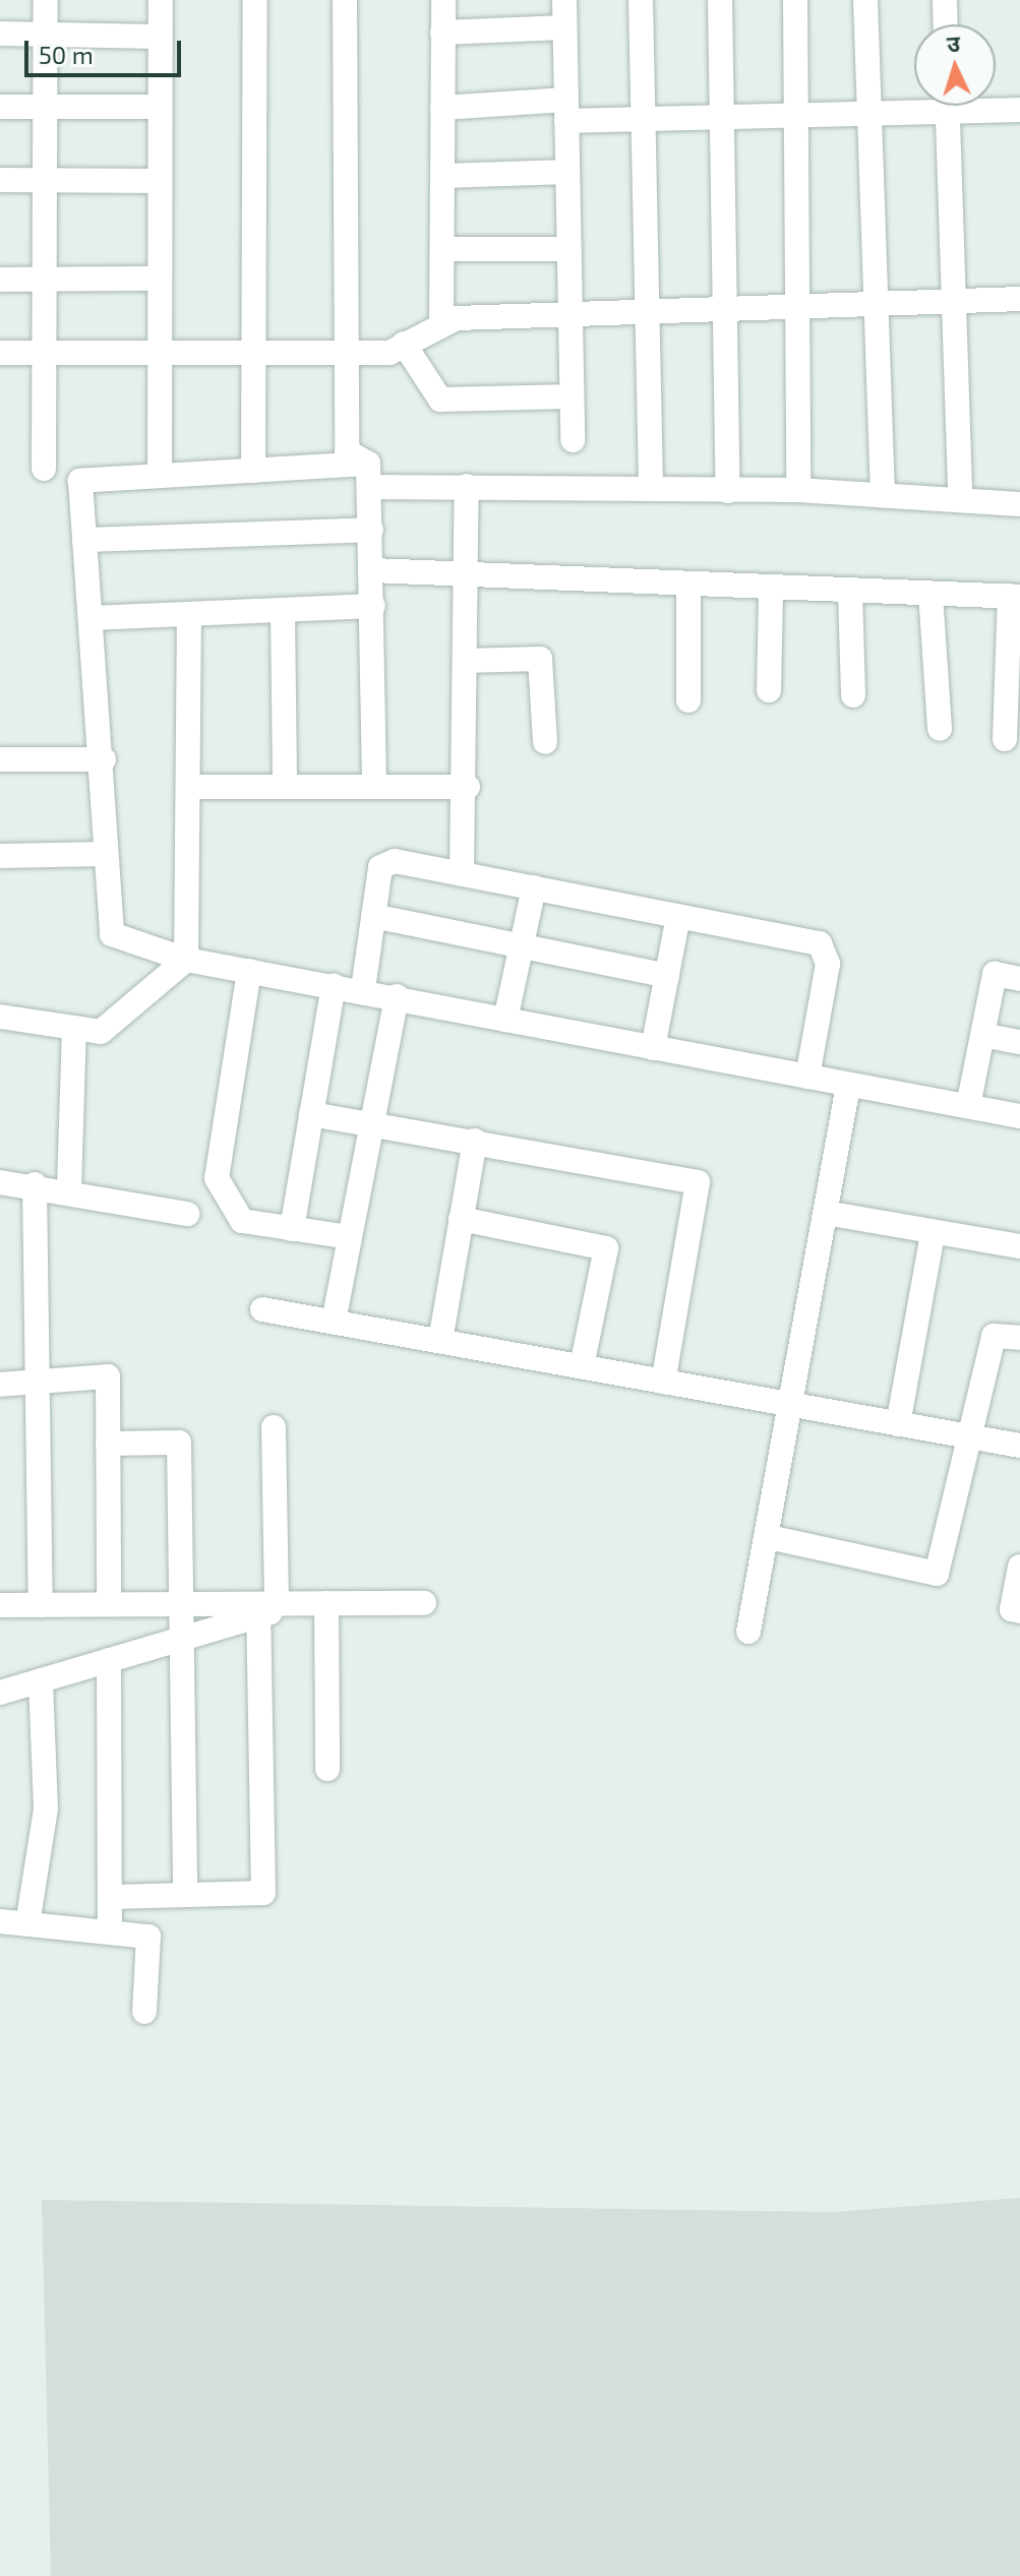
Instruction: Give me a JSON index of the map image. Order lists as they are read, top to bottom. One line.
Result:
{"scale_bar":"50 m","north":"top"}
